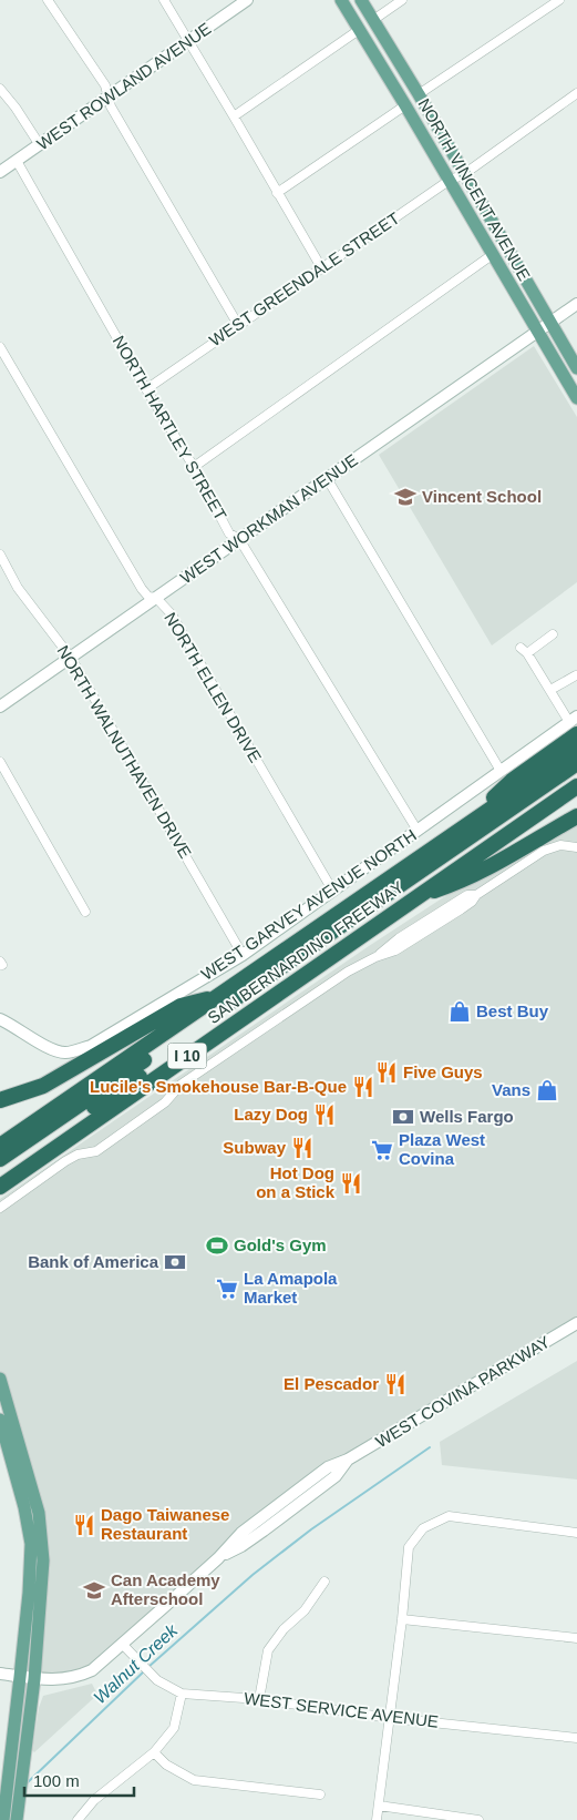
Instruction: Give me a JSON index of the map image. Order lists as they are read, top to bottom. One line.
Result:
{"streets":{"highway":["SAN BERNARDINO FREEWAY","I 10"],"main road":["NORTH VINCENT AVENUE"],"street":["WEST ROWLAND AVENUE","WEST GREENDALE STREET","NORTH HARTLEY STREET","WEST WORKMAN AVENUE","NORTH ELLEN DRIVE","NORTH WALNUTHAVEN DRIVE","WEST GARVEY AVENUE NORTH","WEST COVINA PARKWAY","WEST SERVICE AVENUE"]},"crossings":[["WEST ROWLAND AVENUE","NORTH HARTLEY STREET"],["NORTH VINCENT AVENUE","WEST GREENDALE STREET"],["NORTH VINCENT AVENUE","WEST WORKMAN AVENUE"],["WEST GREENDALE STREET","NORTH HARTLEY STREET"],["NORTH HARTLEY STREET","WEST WORKMAN AVENUE"],["NORTH HARTLEY STREET","WEST GARVEY AVENUE NORTH"],["WEST WORKMAN AVENUE","NORTH ELLEN DRIVE"],["WEST WORKMAN AVENUE","NORTH WALNUTHAVEN DRIVE"],["NORTH ELLEN DRIVE","WEST GARVEY AVENUE NORTH"],["NORTH WALNUTHAVEN DRIVE","WEST GARVEY AVENUE NORTH"],["WEST COVINA PARKWAY","WEST SERVICE AVENUE"]],"water":["Walnut Creek"],"places":{"school or university":["Vincent School","Can Academy Afterschool"],"shop":["Best Buy","Vans"],"restaurant":["Five Guys","Lucile's Smokehouse Bar-B-Que","Lazy Dog","Subway","Hot Dog on a Stick","El Pescador","Dago Taiwanese Restaurant"],"bank":["Wells Fargo","Bank of America"],"supermarket":["Plaza West Covina","La Amapola Market"],"sports":["Gold's Gym"]},"scale_bar":"100 m"}
